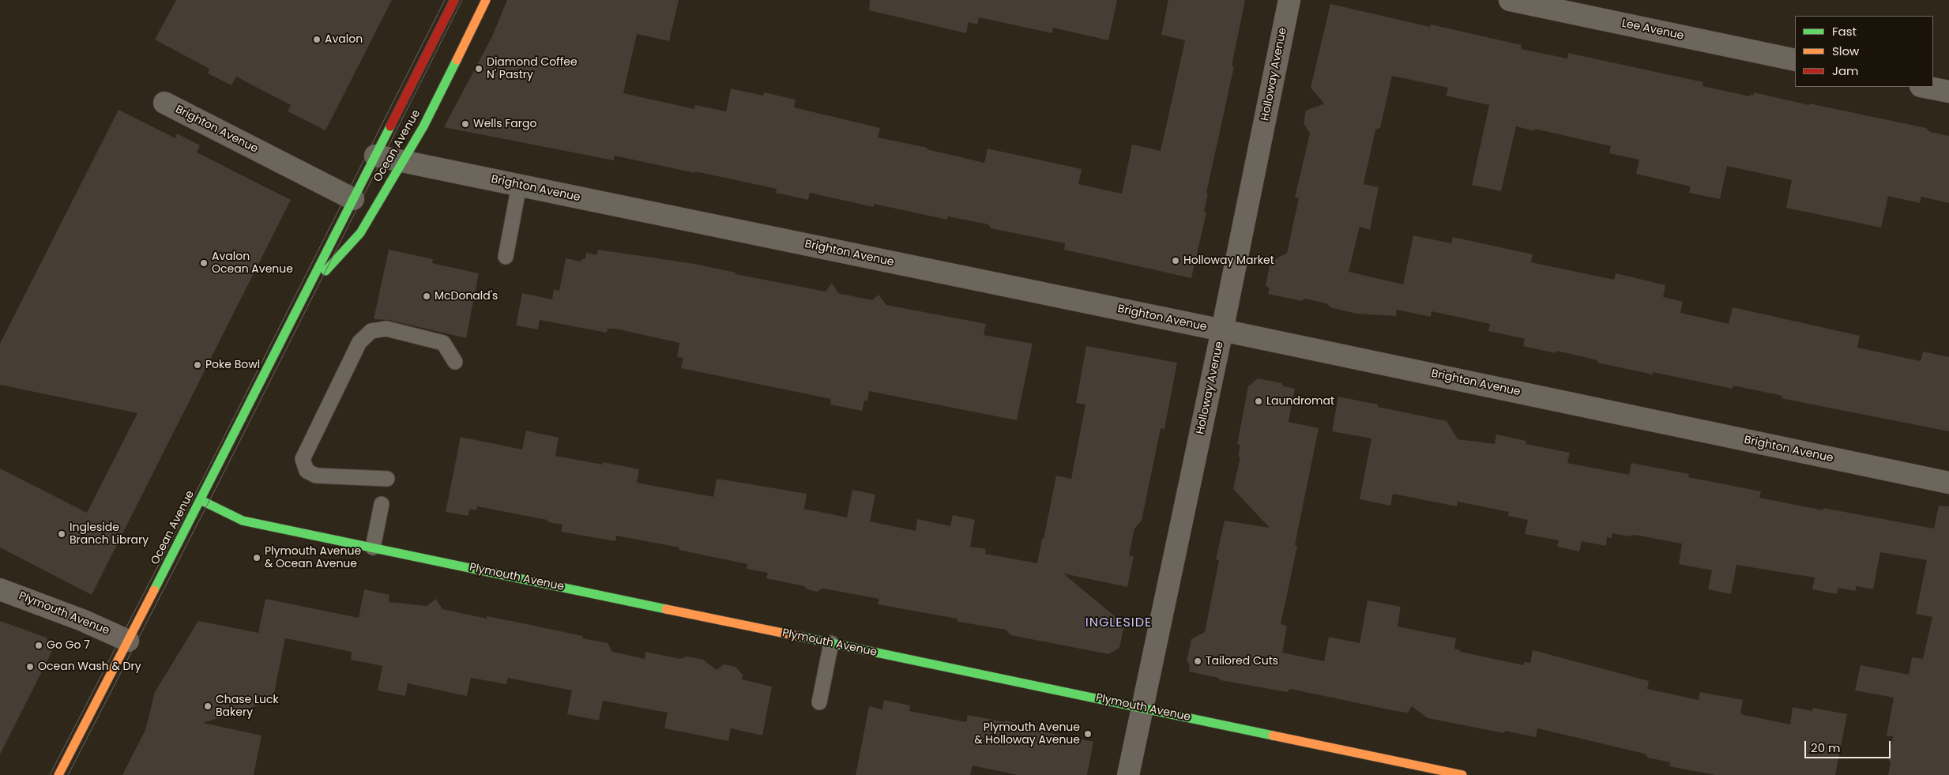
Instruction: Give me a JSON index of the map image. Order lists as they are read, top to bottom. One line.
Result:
{"streets":{"street":["Lee Avenue","Holloway Avenue","Brighton Avenue","Ocean Avenue","Plymouth Avenue"]},"crossings":[["Holloway Avenue","Brighton Avenue"],["Holloway Avenue","Plymouth Avenue"],["Brighton Avenue","Ocean Avenue"],["Ocean Avenue","Plymouth Avenue"]],"districts":["INGLESIDE"],"places":["Avalon","Diamond Coffee N' Pastry","Wells Fargo","Holloway Market","Avalon Ocean Avenue","McDonald's","Poke Bowl","Laundromat","Ingleside Branch Library","Plymouth Avenue & Ocean Avenue","Go Go 7","Tailored Cuts","Ocean Wash & Dry","Chase Luck Bakery","Plymouth Avenue & Holloway Avenue"],"legend":["Fast","Slow","Jam"],"scale_bar":"20 m"}
